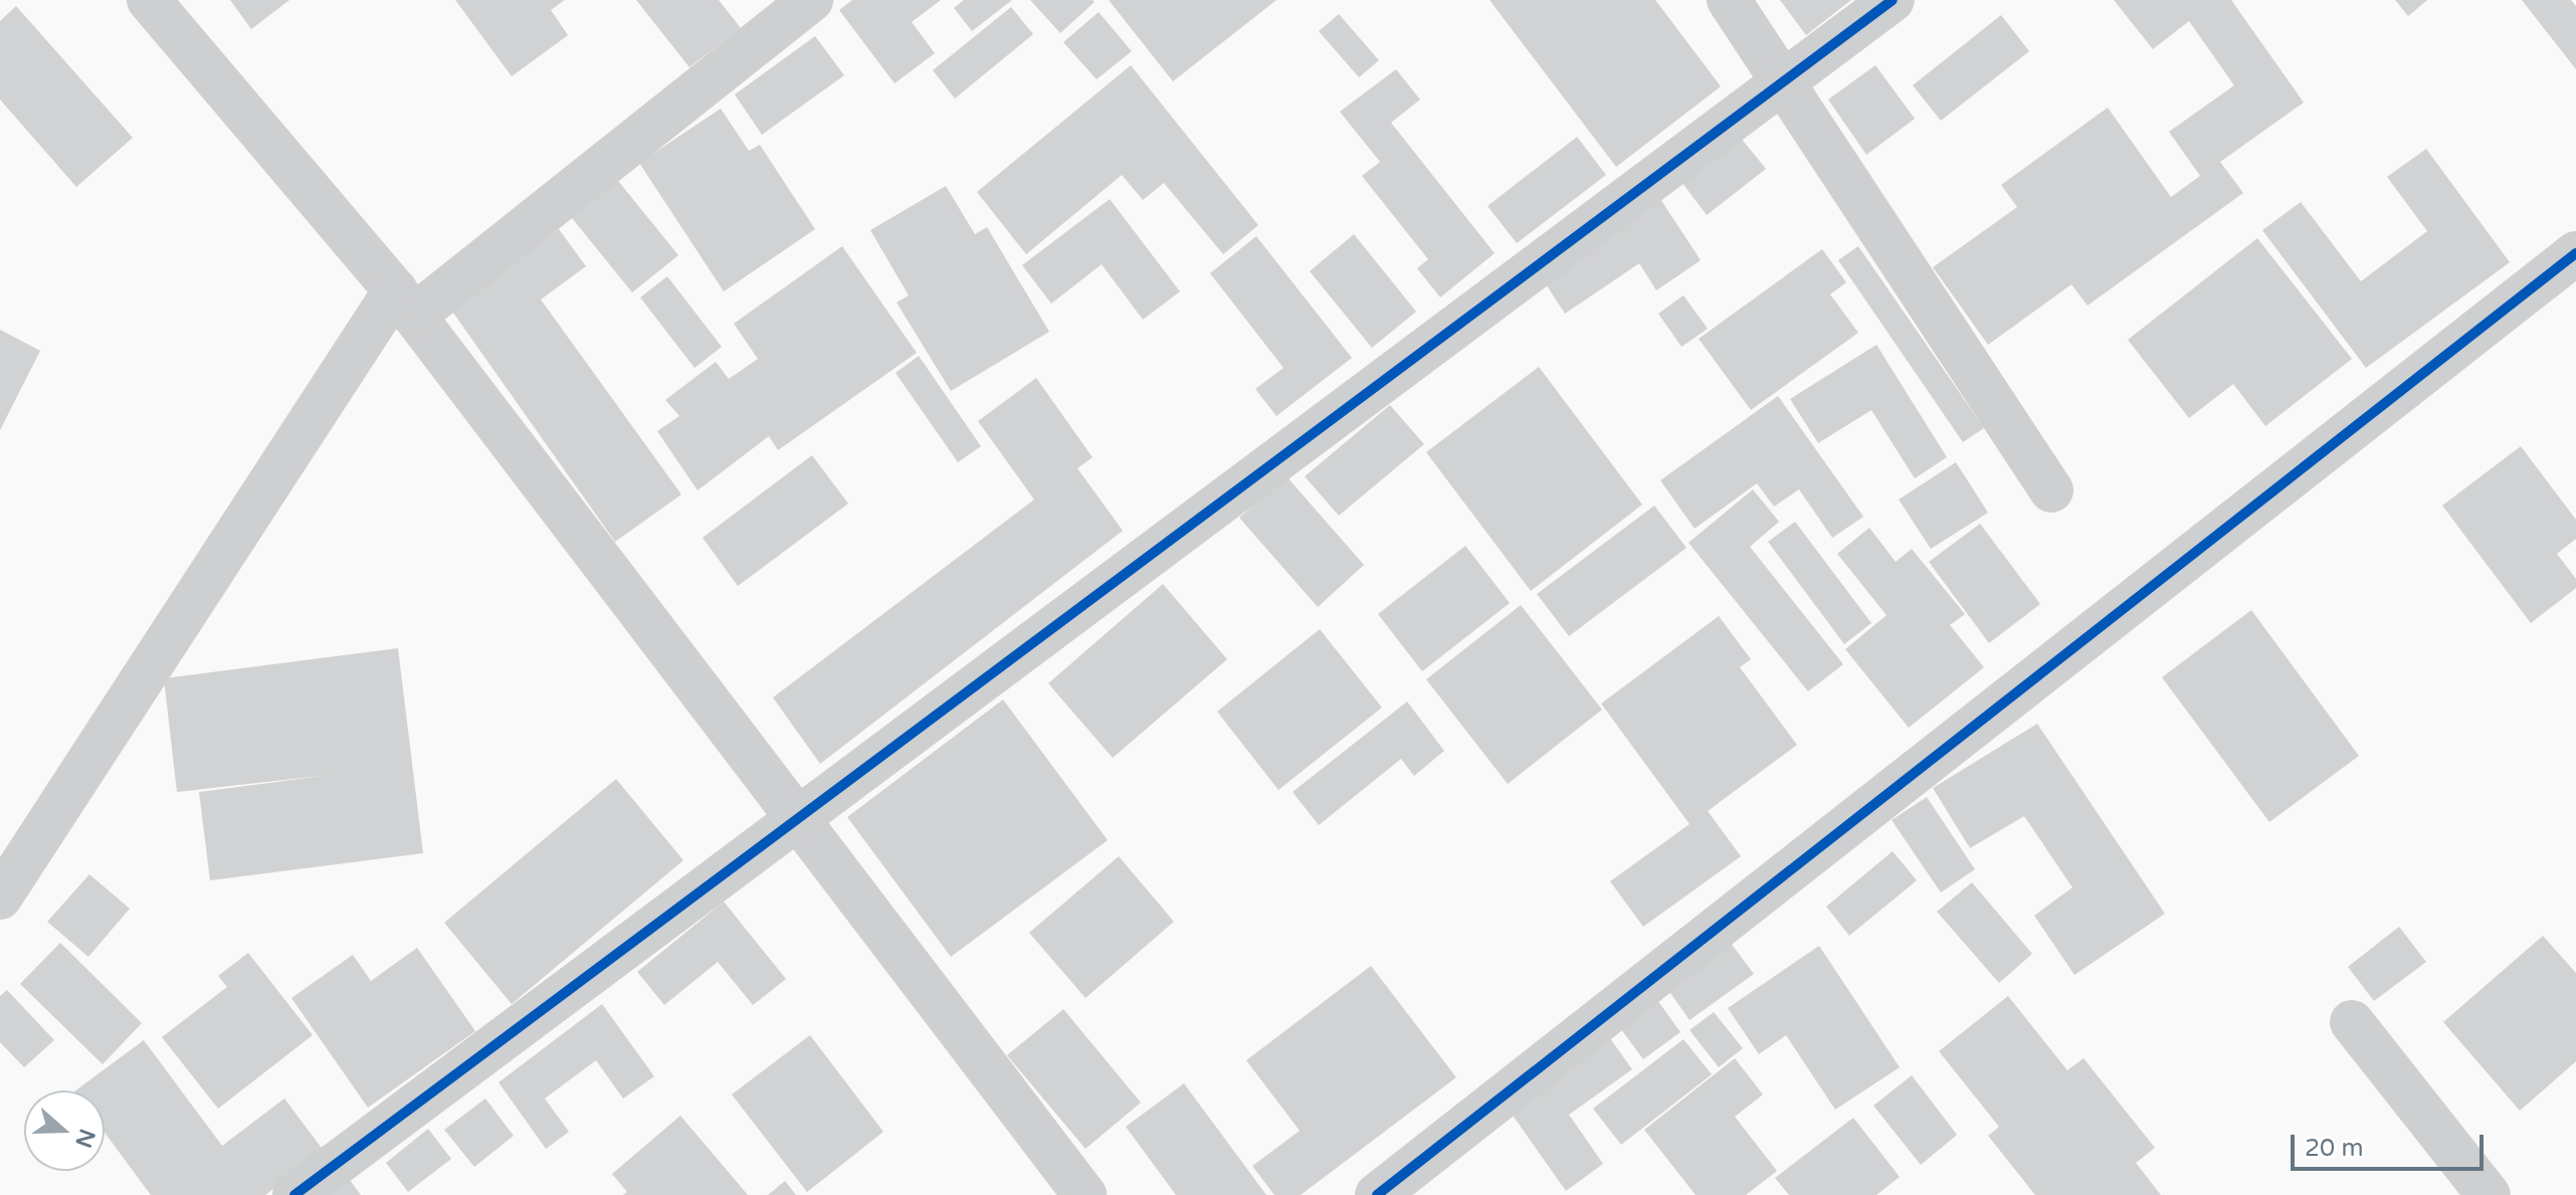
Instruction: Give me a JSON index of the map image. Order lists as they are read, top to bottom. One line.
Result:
{"scale_bar":"20 m","north":"right"}
